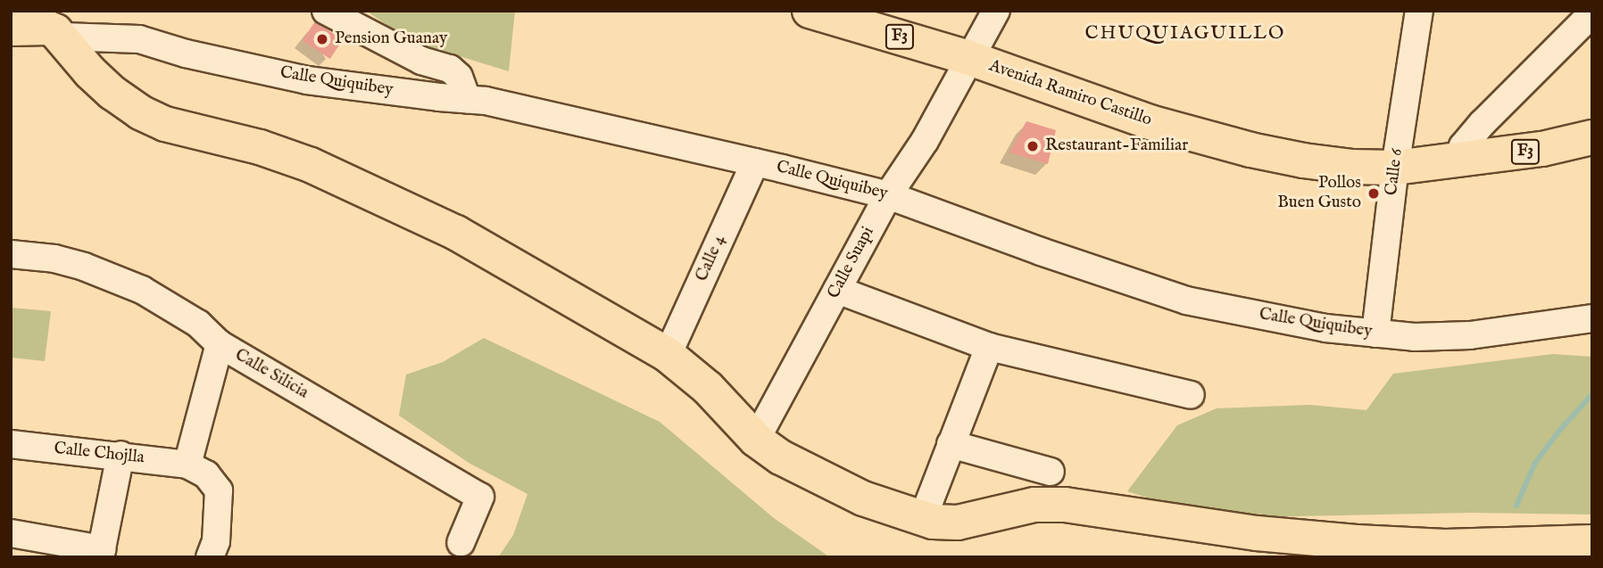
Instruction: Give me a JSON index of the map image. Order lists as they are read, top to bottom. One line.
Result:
{"streets":{"main road":["F3","Avenida Ramiro Castillo"],"street":["Calle Quiquibey","Calle 6","Calle 4","Calle Suapi","Calle Silicia","Calle Chojlla"]},"crossings":[["Calle Quiquibey","Calle 6"],["Calle Quiquibey","Calle 4"],["Calle Quiquibey","Calle Suapi"],["Avenida Ramiro Castillo","Calle 6"],["Avenida Ramiro Castillo","Calle Suapi"]],"districts":["CHUQUIAGUILLO"],"places":["Pension Guanay","Restaurant-Familiar","Pollos Buen Gusto"]}
